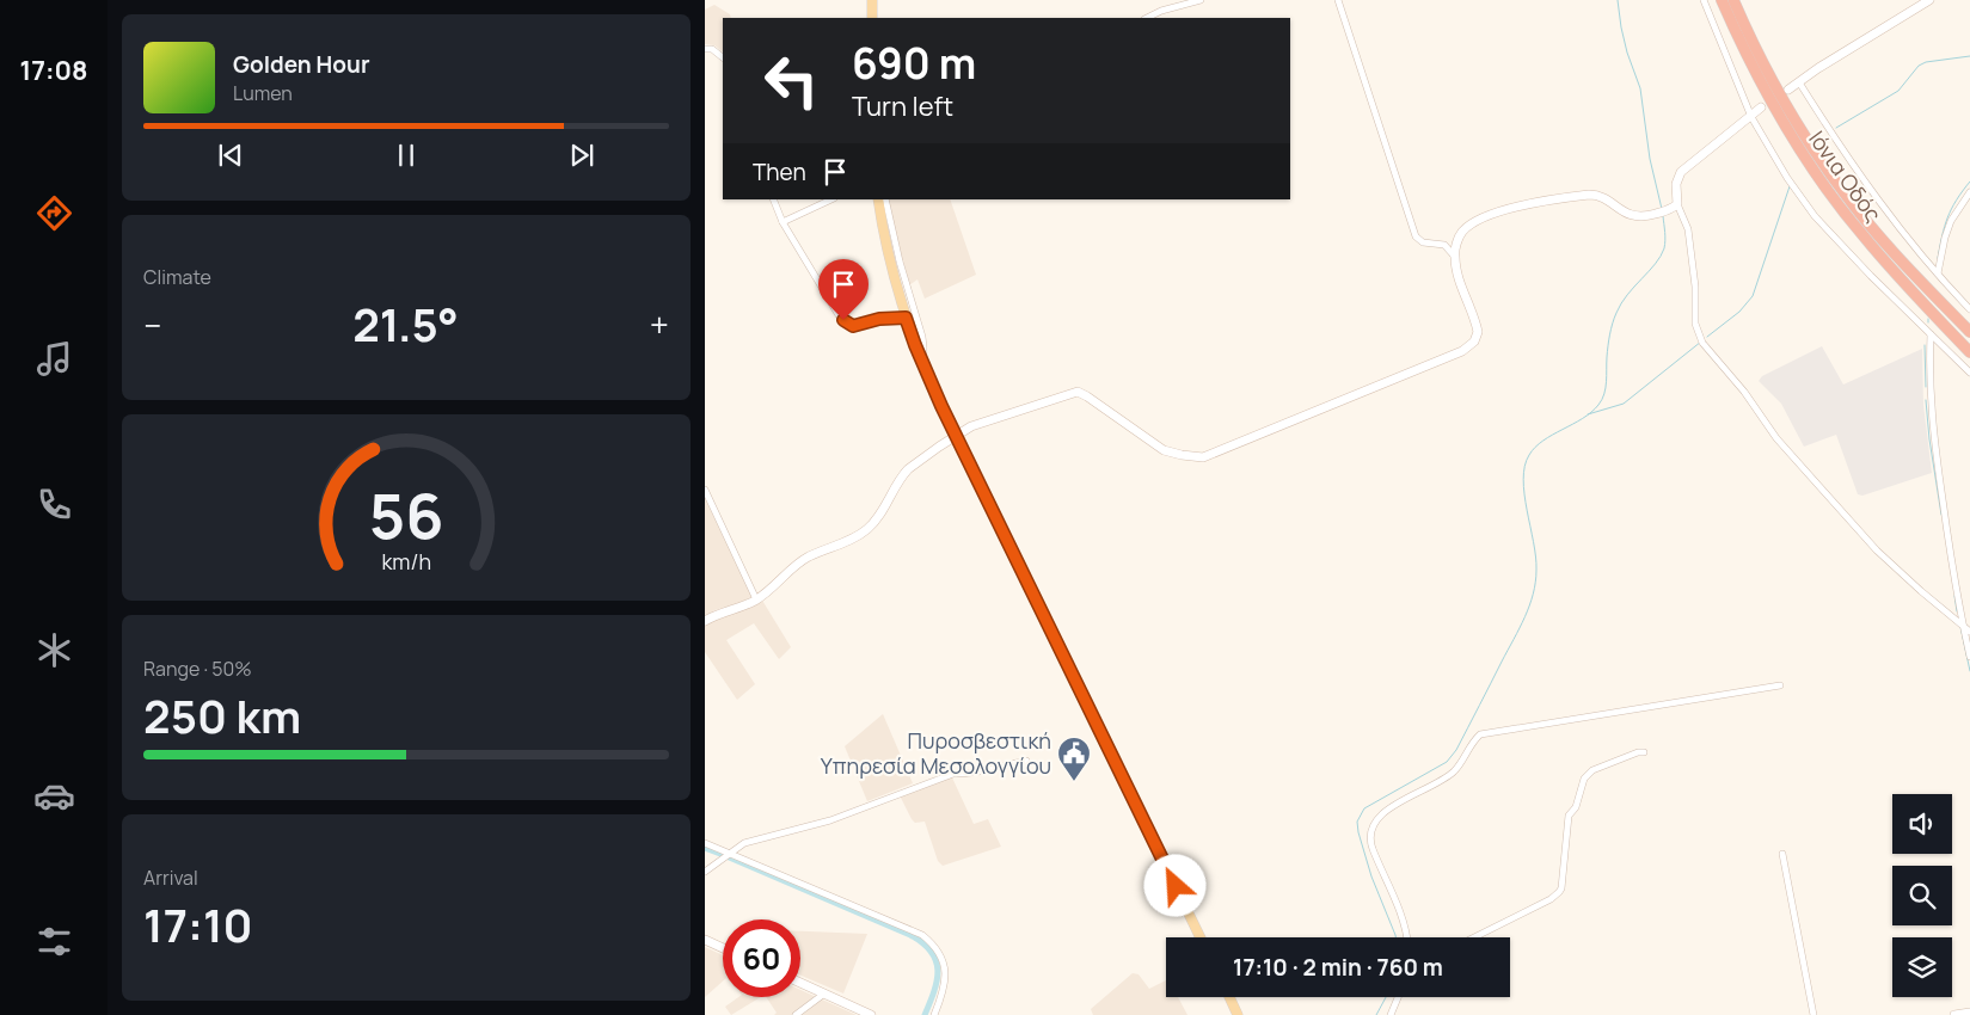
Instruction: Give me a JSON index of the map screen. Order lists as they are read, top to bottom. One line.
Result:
{"streets":{"highway":["Ιόνια Οδός"]},"places":{"public building":["Πυροσβεστική Υπηρεσία Μεσολογγίου"]},"page":{"tabs":"17:08","turn":["690 m","Turn left"],"song":["Golden Hour","Lumen"],"then":"Then","tile":["Climate",["Range · 50%","250 km"],["Arrival","17:10"]],"heat":["−","21.5°","+"],"limit":"60","trip":"17:10 · 2 min · 760 m","gauge":["56","km/h"]}}
